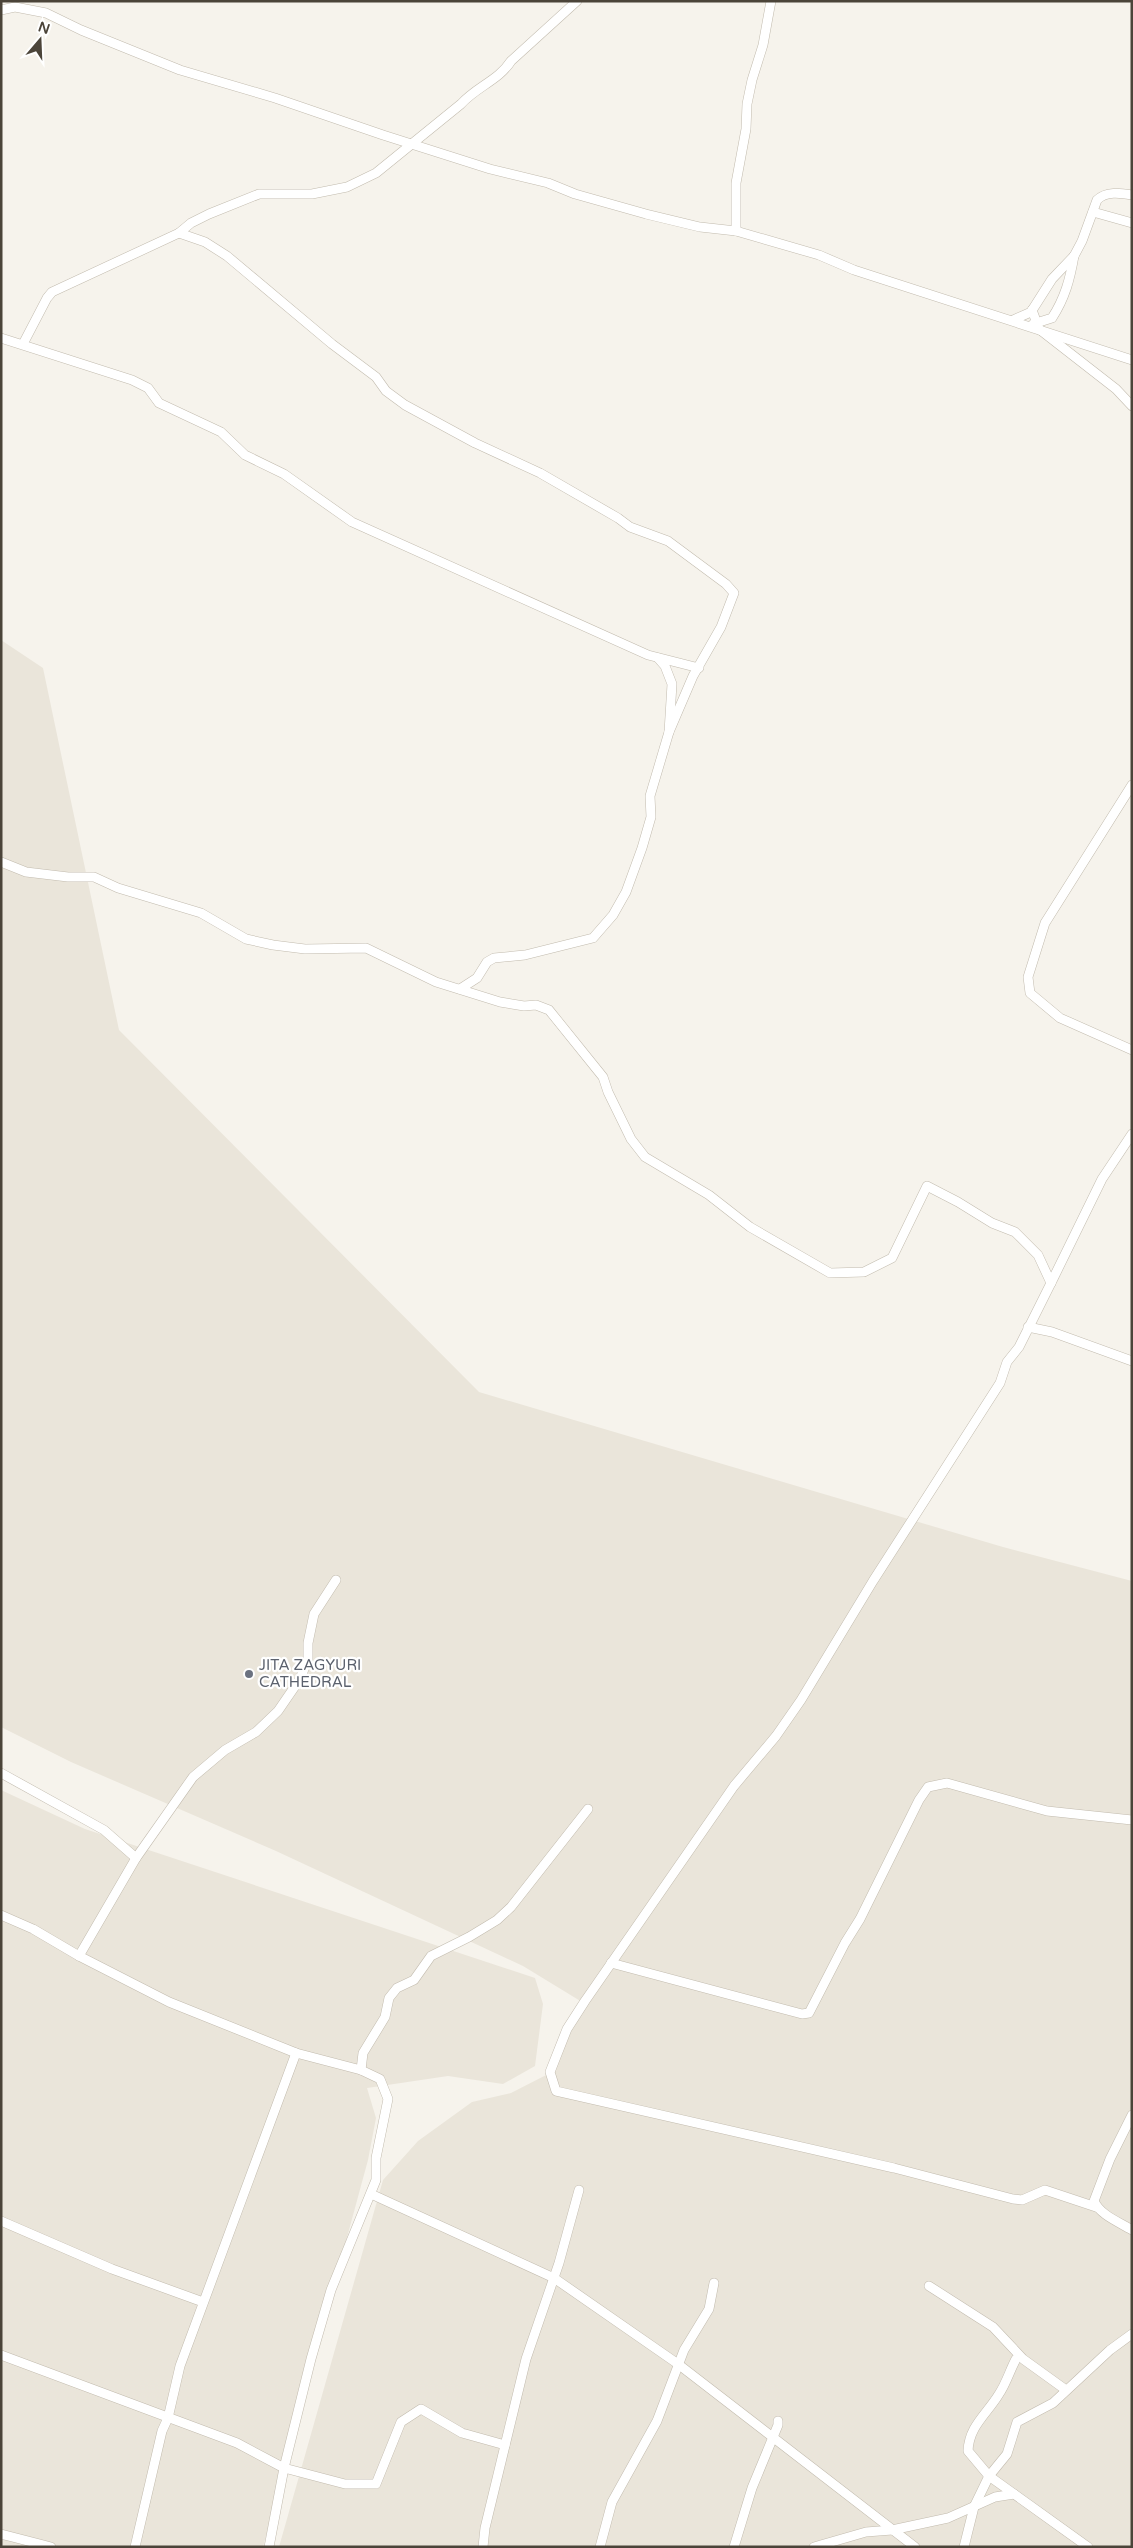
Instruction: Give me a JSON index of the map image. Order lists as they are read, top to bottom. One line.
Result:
{"places":["JITA ZAGYURI CATHEDRAL"],"north":"top"}
